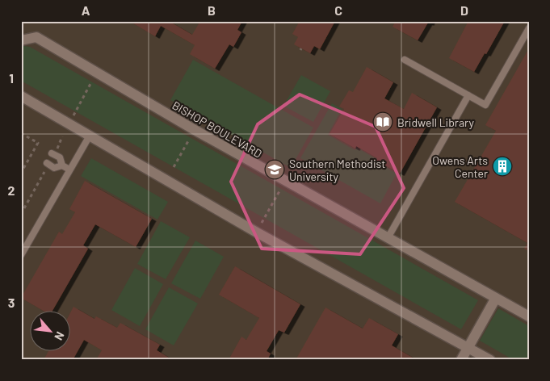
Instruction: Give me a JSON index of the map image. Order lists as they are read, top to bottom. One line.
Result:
{"streets":{"street":["BISHOP BOULEVARD"]},"places":{"library":["Bridwell Library"],"building":["Owens Arts Center"],"school or university":["Southern Methodist University"]},"north":"bottom right","grid":{"columns":["A","B","C","D"],"rows":["1","2","3"]}}
